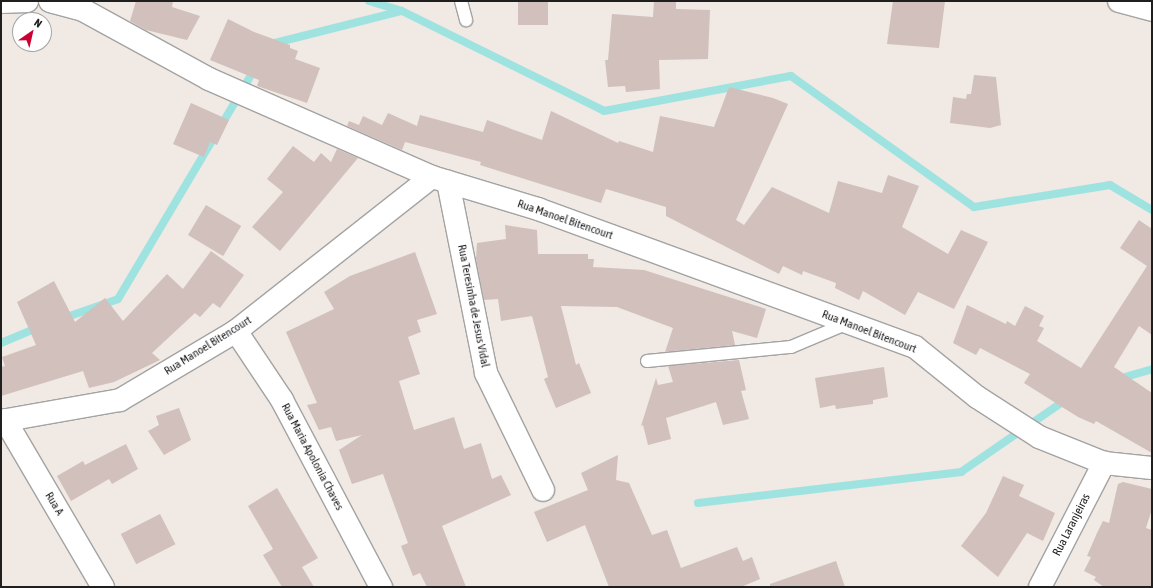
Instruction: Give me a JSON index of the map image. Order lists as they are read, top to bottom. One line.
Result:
{"streets":{"street":["Rua Manoel Bitencourt","Rua Teresinha de Jesus Vidal","Rua Maria Apolonia Chaves","Rua A","Rua Laranjeiras"]},"crossings":[["Rua Manoel Bitencourt","Rua Teresinha de Jesus Vidal"],["Rua Manoel Bitencourt","Rua Maria Apolonia Chaves"],["Rua Manoel Bitencourt","Rua A"],["Rua Manoel Bitencourt","Rua Laranjeiras"]],"north":"top right"}
